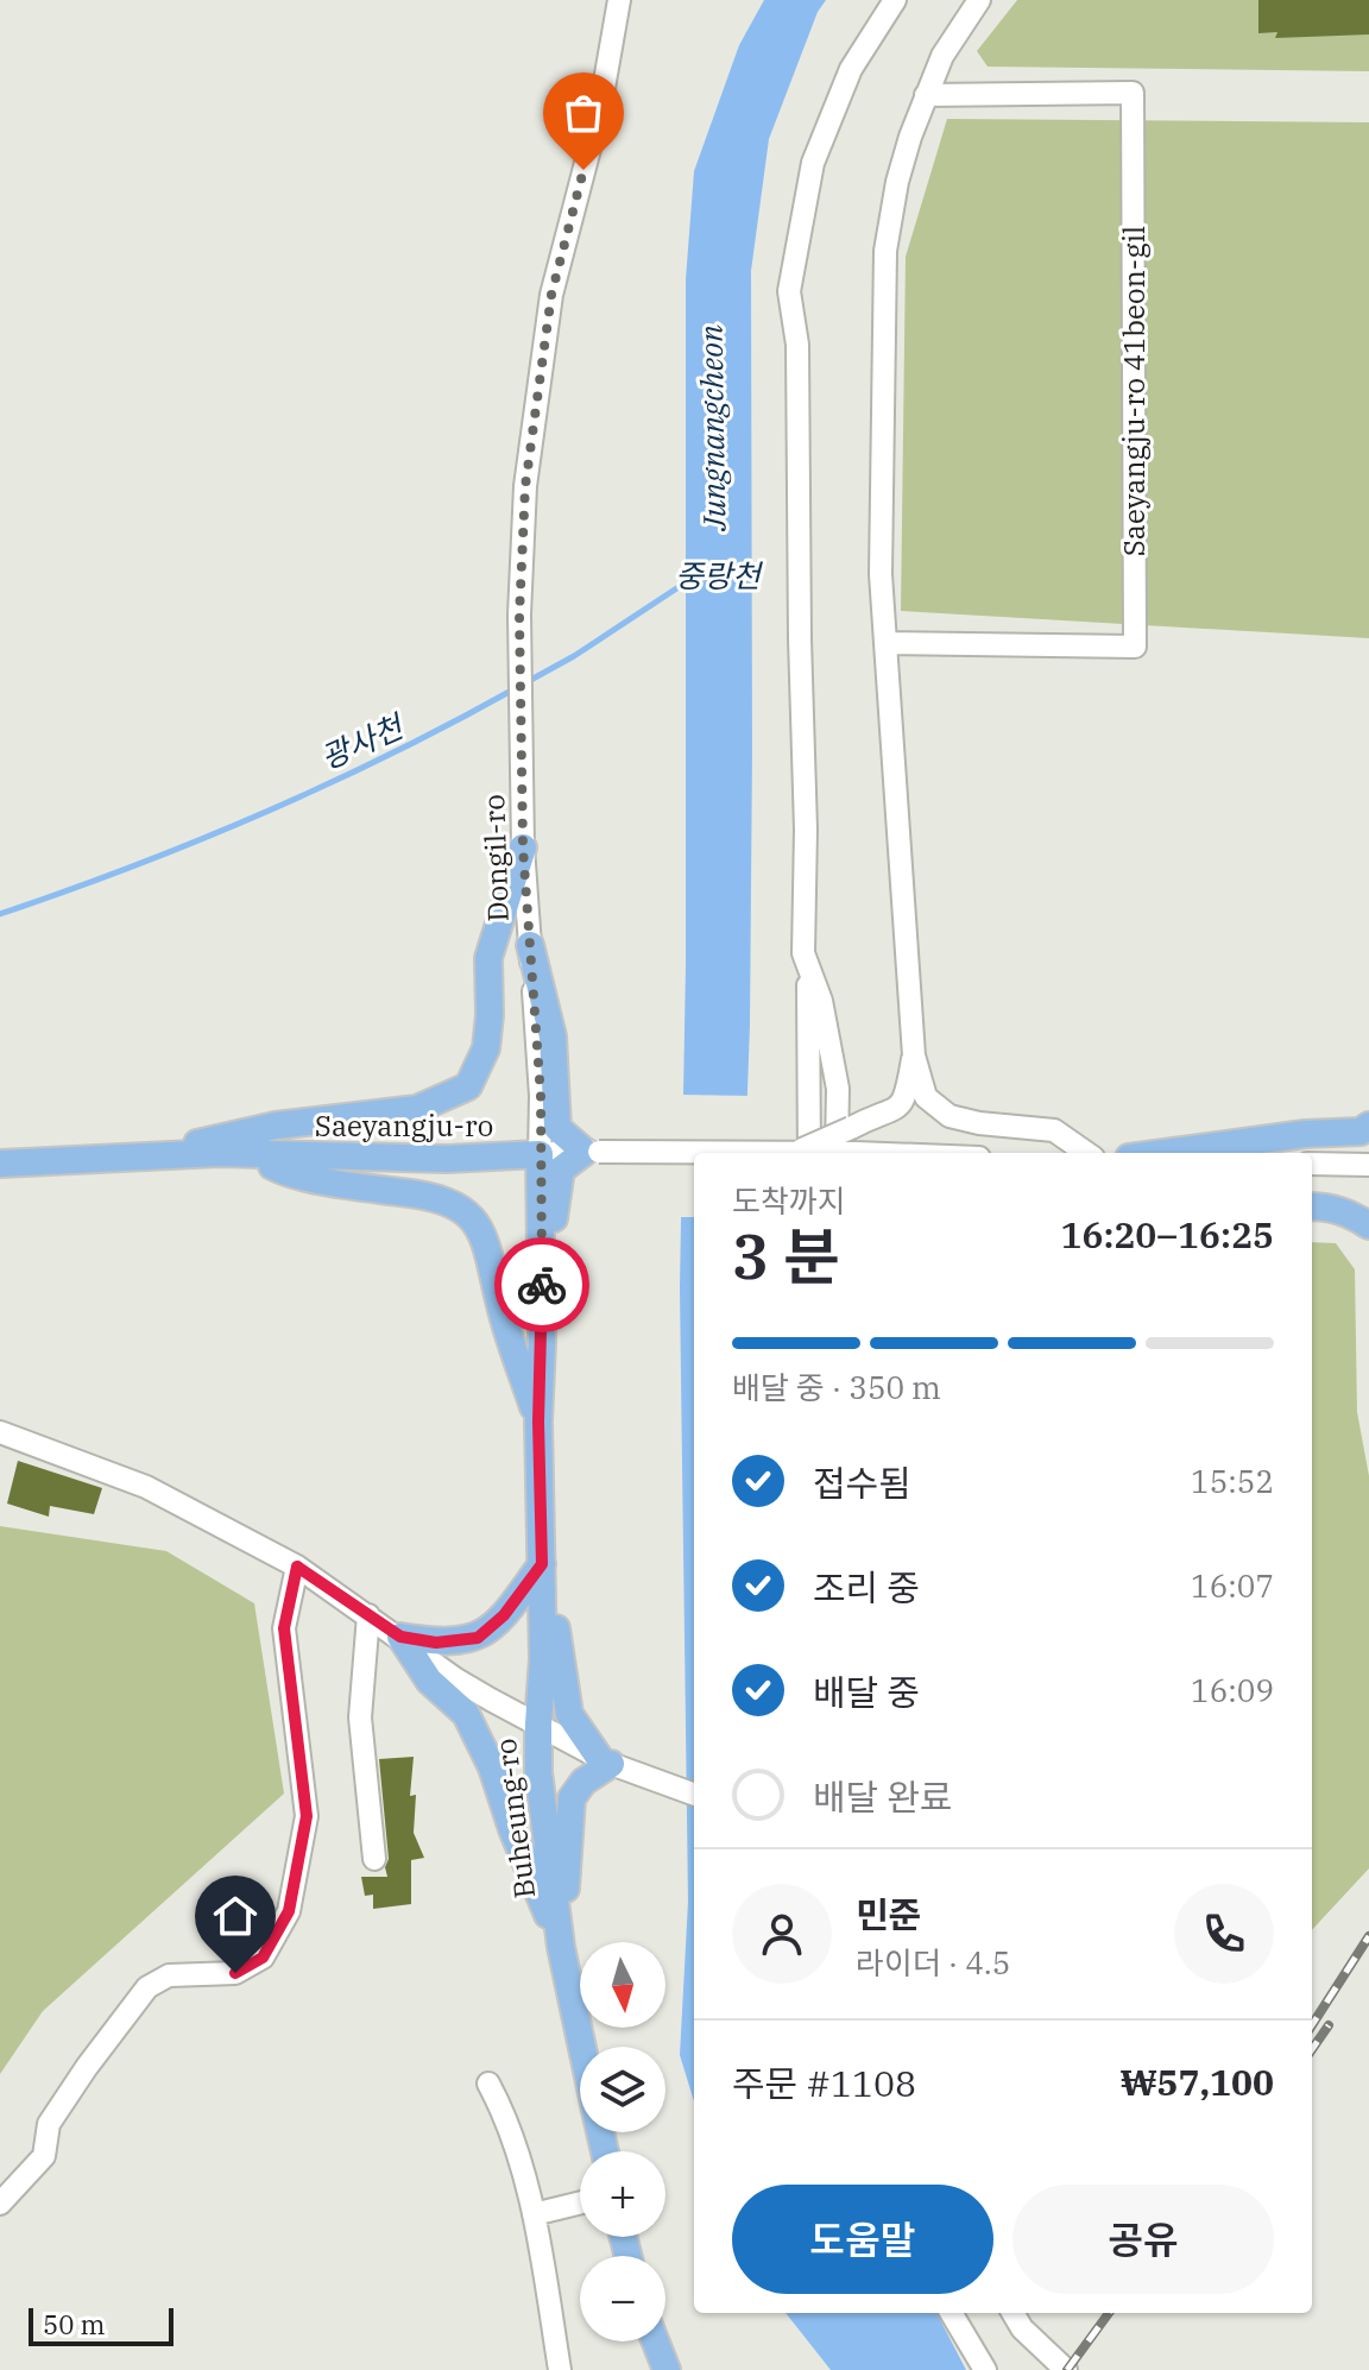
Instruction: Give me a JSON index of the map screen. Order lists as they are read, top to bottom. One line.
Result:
{"streets":{"main road":["Dongil-ro","Saeyangju-ro","Buheung-ro"],"street":["Saeyangju-ro 41beon-gil"]},"crossings":[["Dongil-ro","Saeyangju-ro"],["Dongil-ro","Buheung-ro"]],"water":["Jungnangcheon","중랑천","광사천"],"scale_bar":"50 m","north":"bottom","page":{"heading":["3 분","도착까지","16:20–16:25"],"panel":["민준","라이더 · 4.5","주문 #1108","₩57,100"],"bar":"배달 중 · 350 m","list":[["접수됨","15:52"],["조리 중","16:07"],["배달 중","16:09"],"배달 완료"],"map_buttons":["+","−"],"buttons":["도움말","공유"],"scale":"50 m"}}
